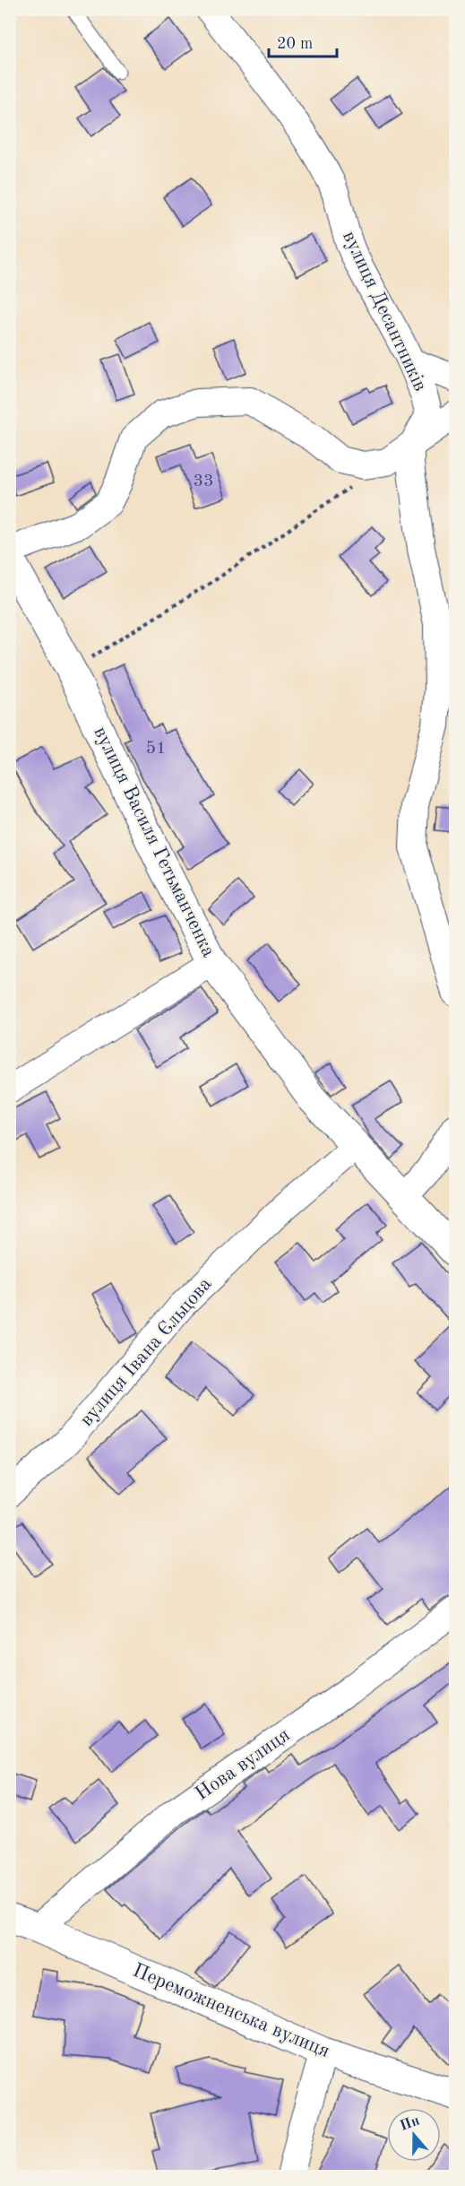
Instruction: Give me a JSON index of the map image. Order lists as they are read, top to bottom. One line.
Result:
{"streets":{"street":["вулиця Десантників","вулиця Василя Гетьманченка","вулиця Івана Єльцова","Нова вулиця","Переможненська вулиця"]},"crossings":[["вулиця Василя Гетьманченка","вулиця Івана Єльцова"],["Нова вулиця","Переможненська вулиця"]],"house_numbers":["33","51"],"scale_bar":"20 m","north":"top"}
